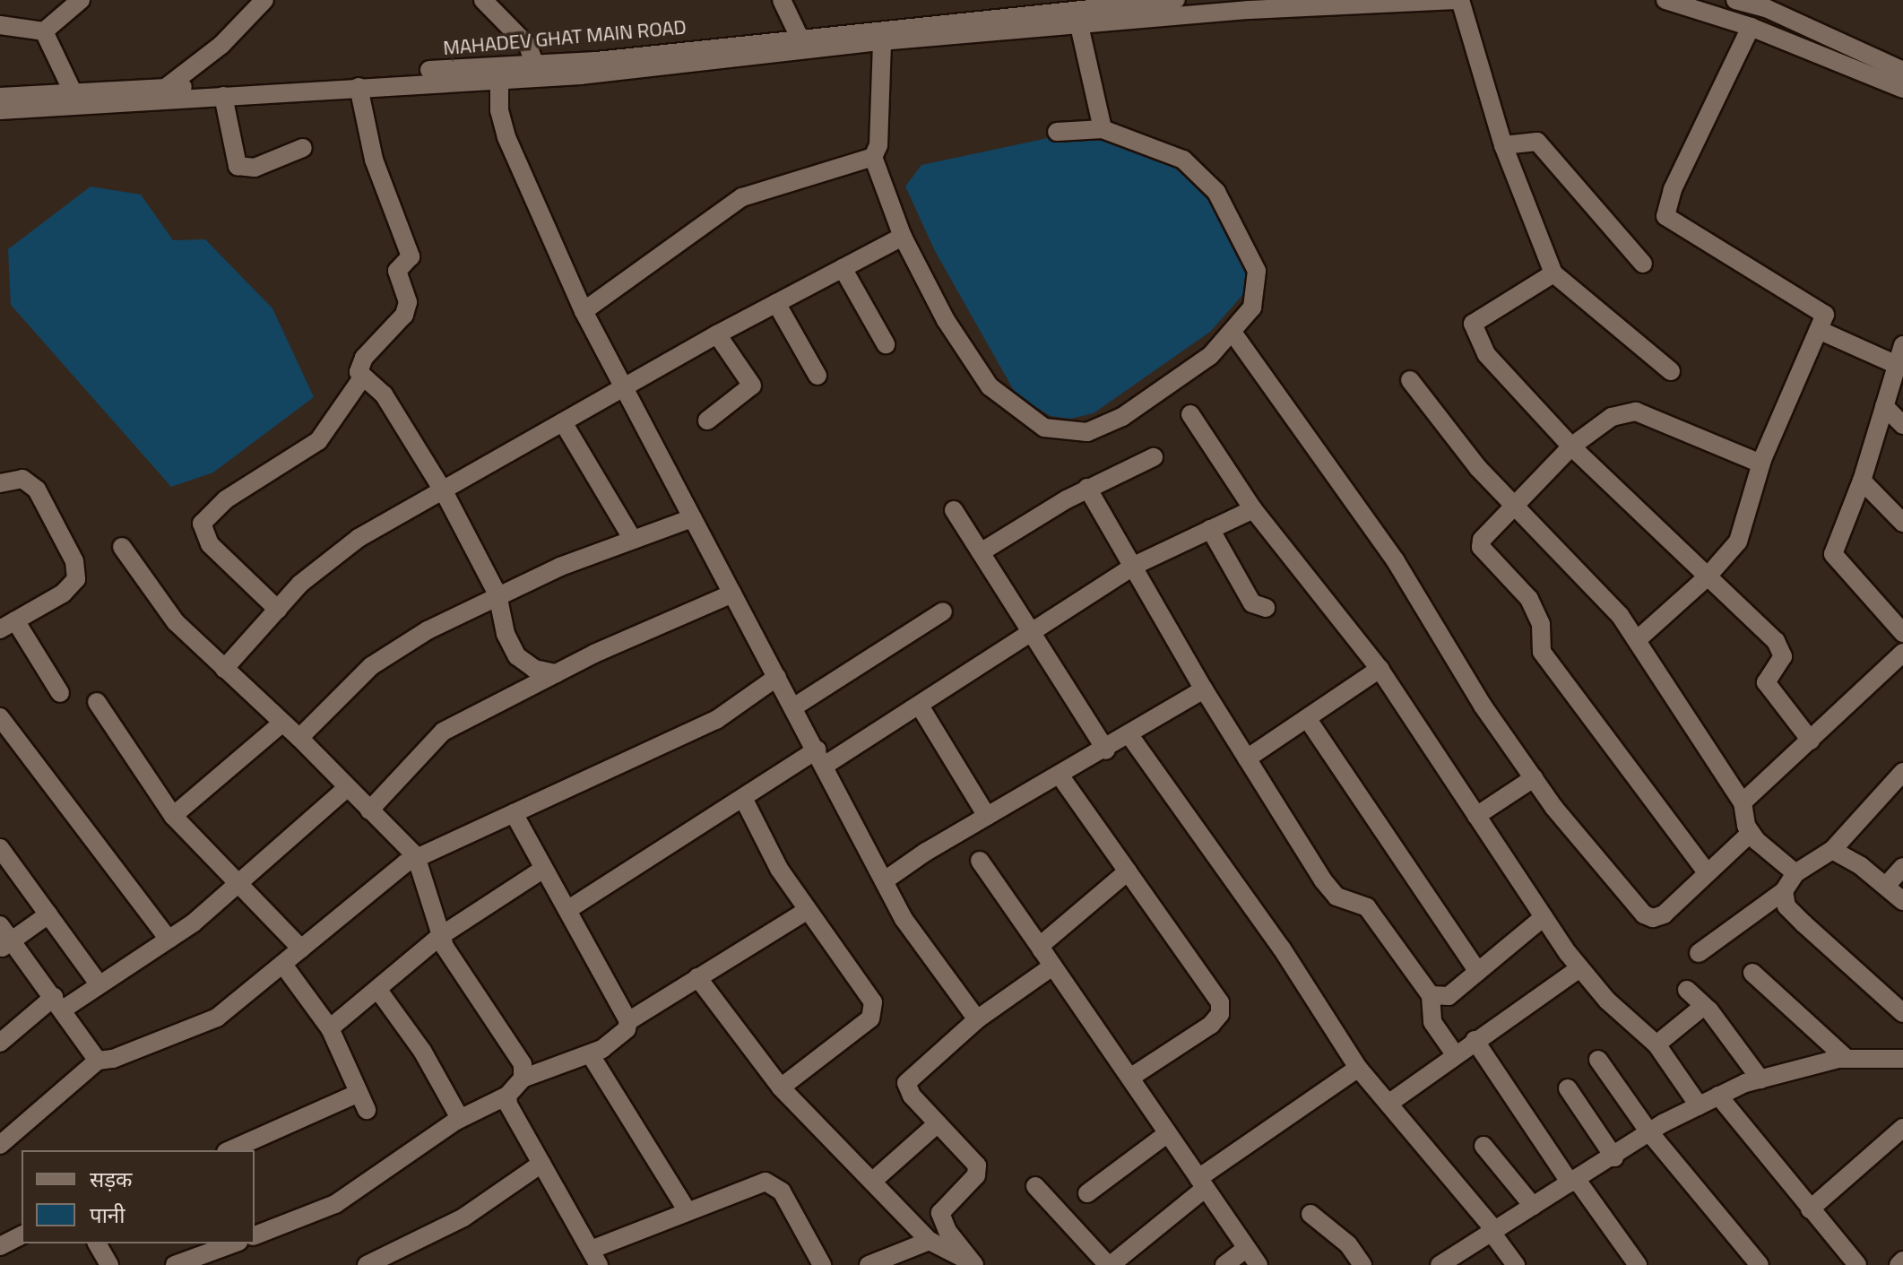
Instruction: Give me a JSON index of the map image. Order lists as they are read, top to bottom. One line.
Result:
{"streets":{"street":["MAHADEV GHAT MAIN ROAD"]},"legend":["सड़क","पानी"]}
